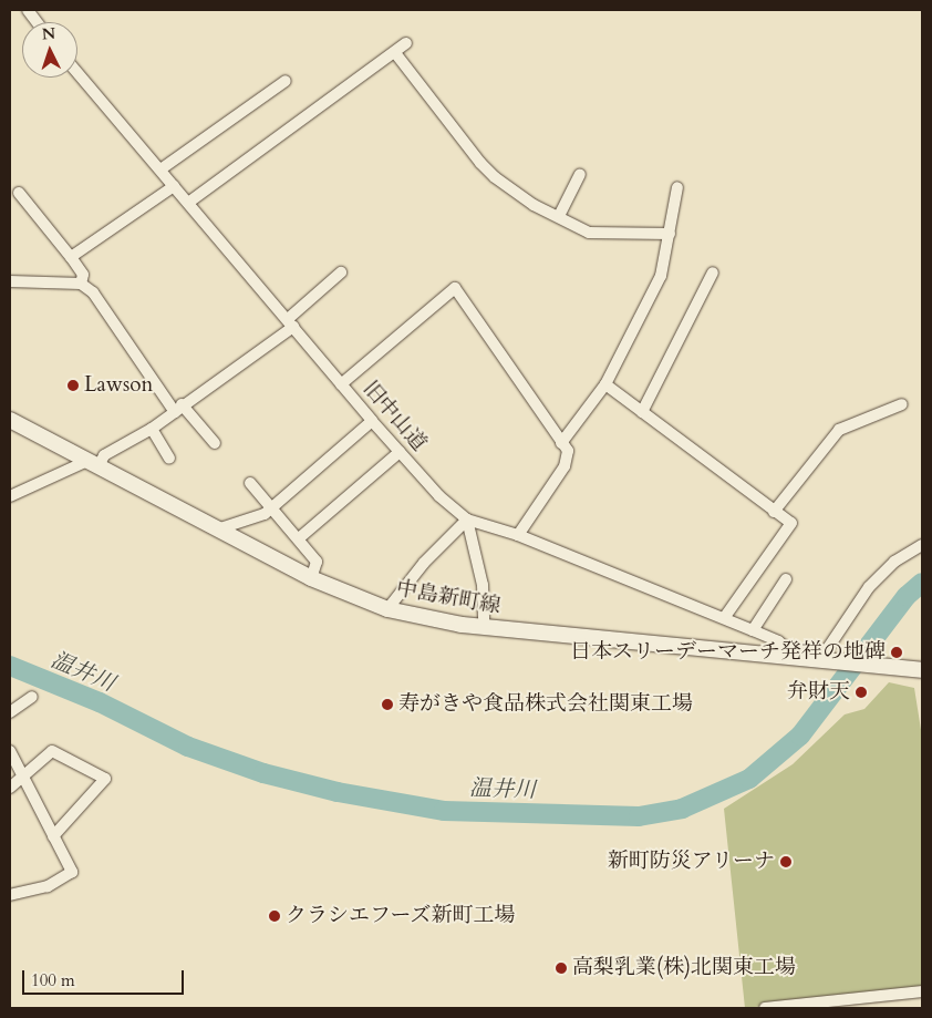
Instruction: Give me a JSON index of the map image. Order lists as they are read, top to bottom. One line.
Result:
{"streets":{"main road":["中島新町線"],"street":["旧中山道"]},"crossings":[["旧中山道","中島新町線"]],"water":["温井川"],"places":["Lawson","日本スリーデーマーチ発祥の地碑","弁財天","寿がきや食品株式会社関東工場","新町防災アリーナ","クラシエフーズ新町工場","高梨乳業(株)北関東工場"],"scale_bar":"100 m","north":"top"}
